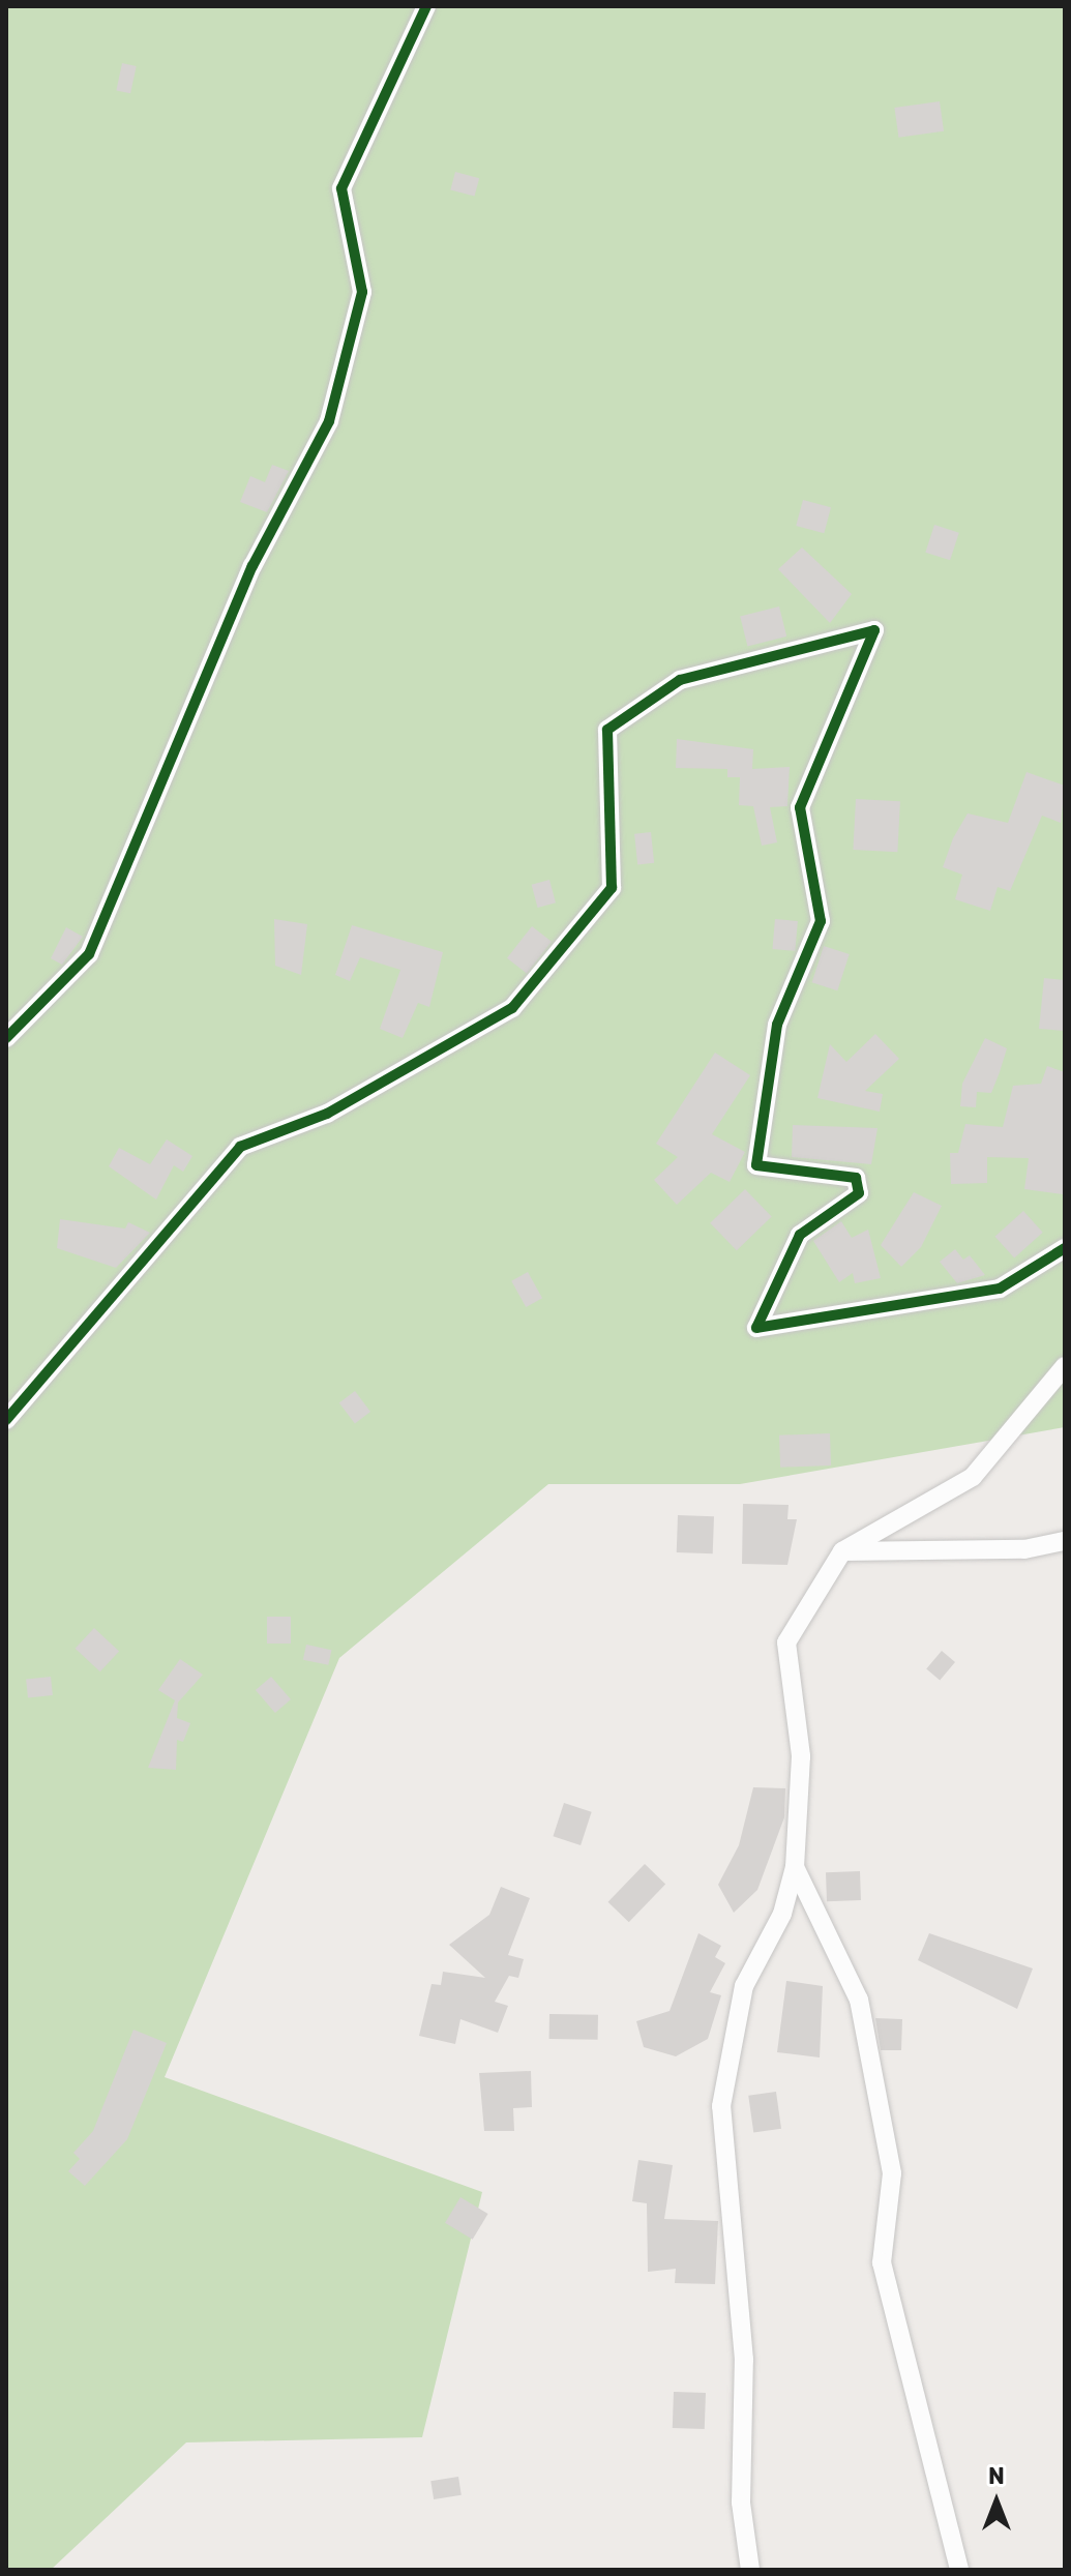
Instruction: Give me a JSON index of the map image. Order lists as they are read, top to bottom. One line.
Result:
{"north":"top"}
